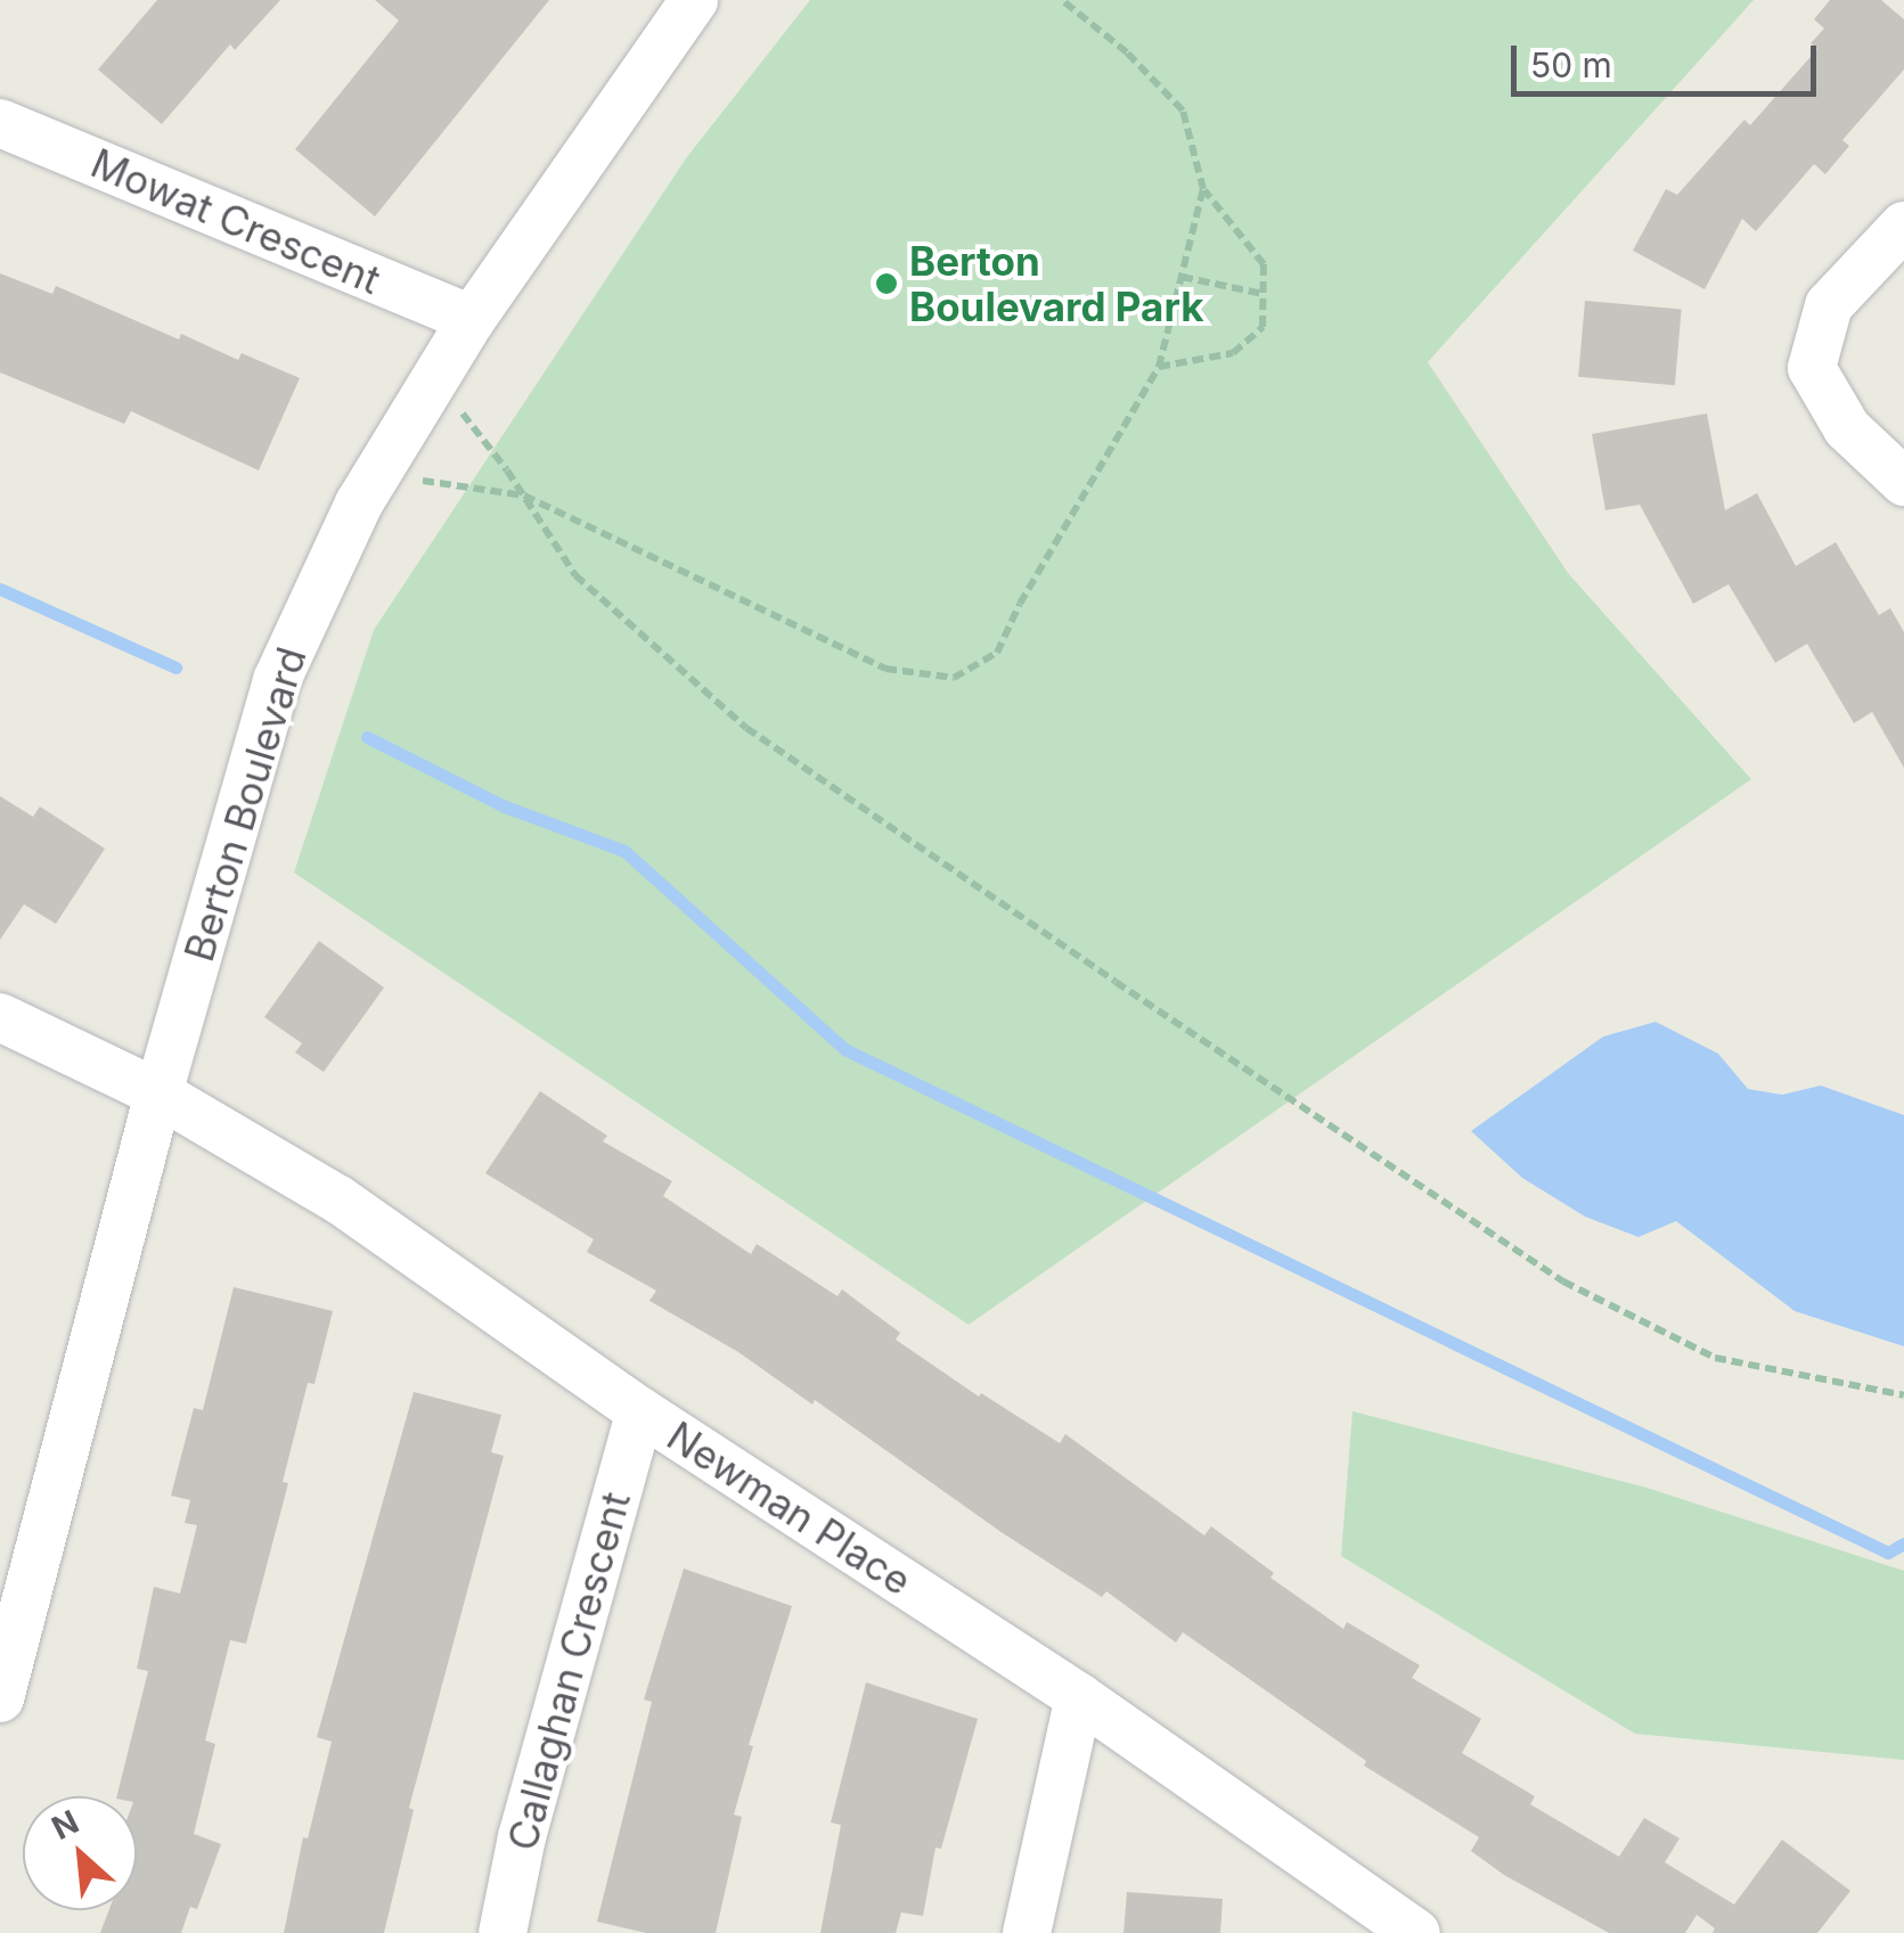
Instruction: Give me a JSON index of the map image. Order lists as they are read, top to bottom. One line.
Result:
{"streets":{"street":["Mowat Crescent","Berton Boulevard","Newman Place","Callaghan Crescent"]},"crossings":[["Mowat Crescent","Berton Boulevard"],["Berton Boulevard","Newman Place"],["Newman Place","Callaghan Crescent"]],"places":["Berton Boulevard Park"],"scale_bar":"50 m","north":"top left"}
